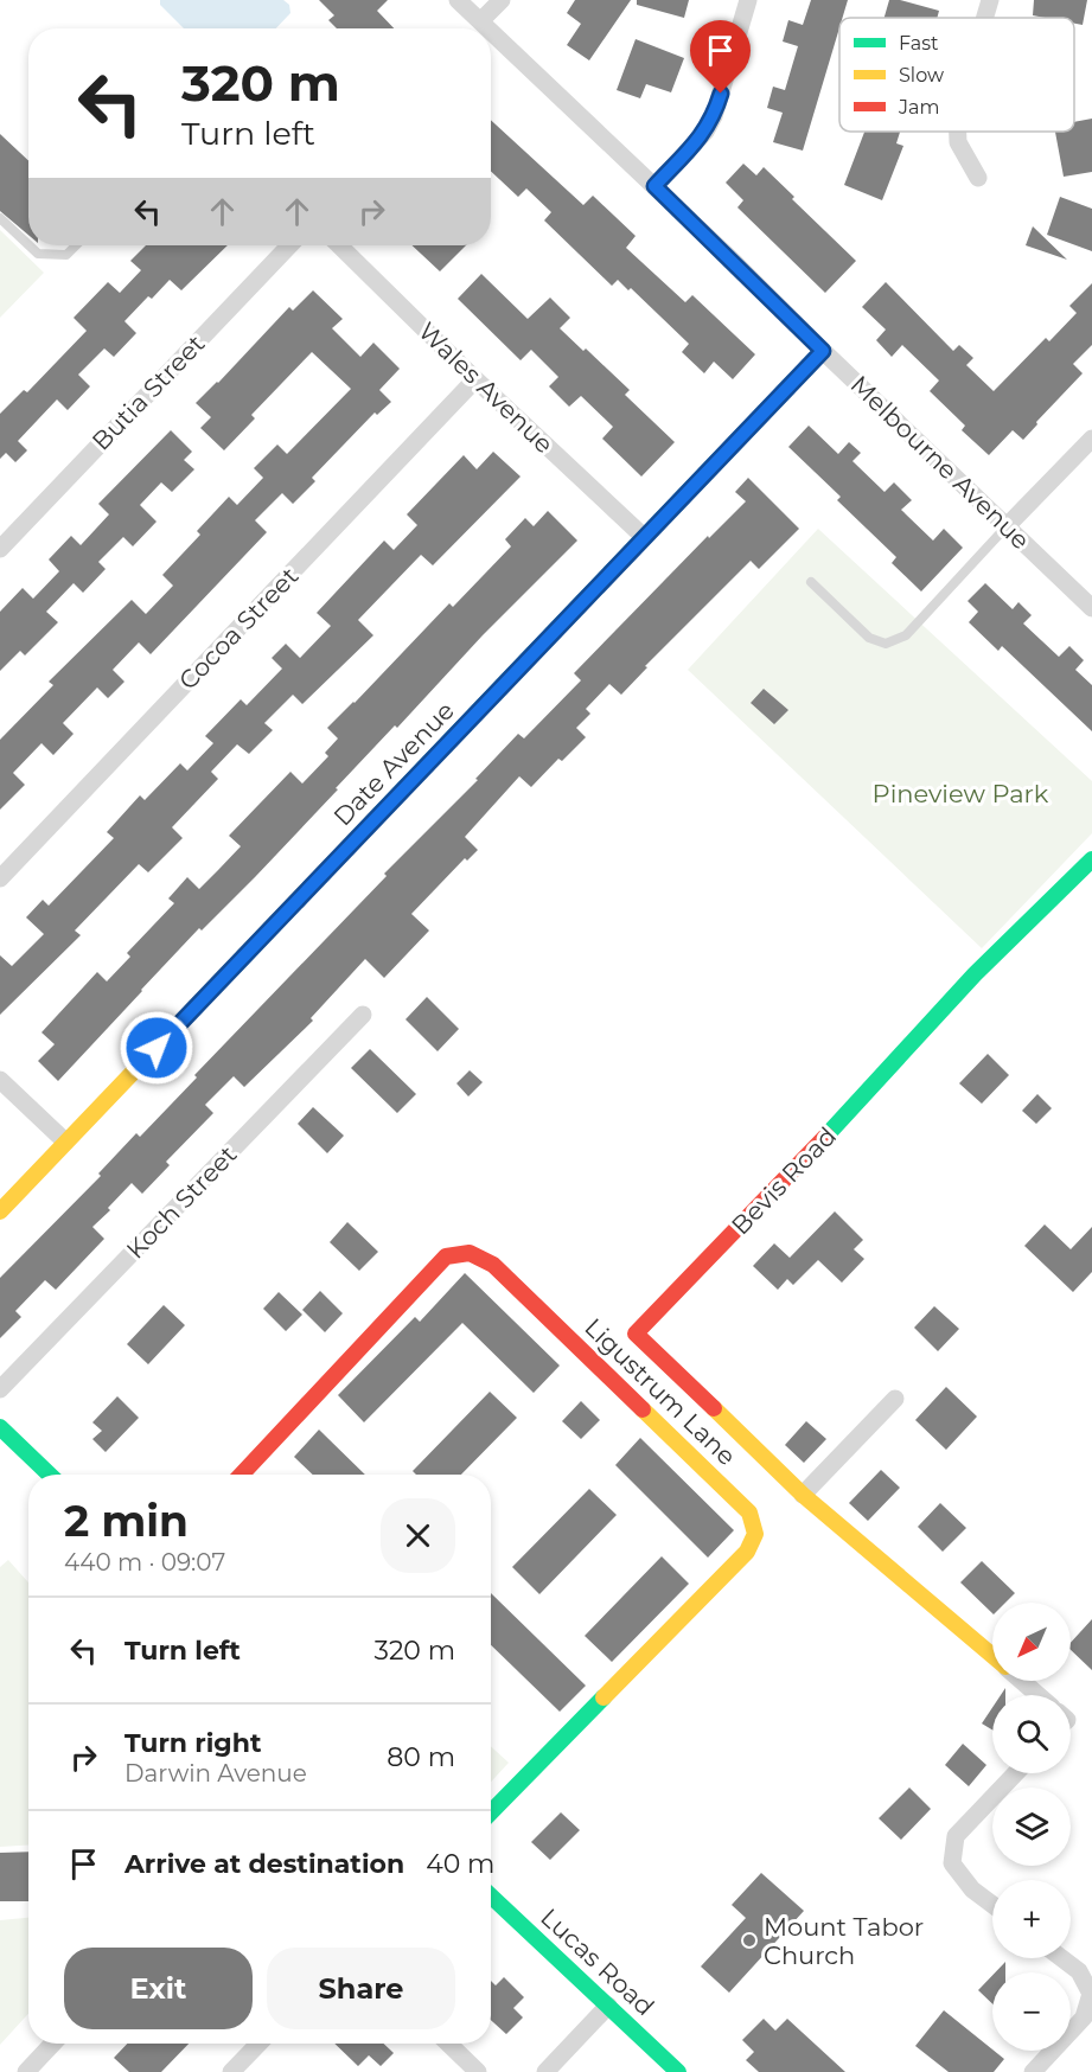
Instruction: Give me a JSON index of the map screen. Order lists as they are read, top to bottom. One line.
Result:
{"streets":{"street":["Wales Avenue","Butia Street","Melbourne Avenue","Cocoa Street","Date Avenue","Bevis Road","Koch Street","Ligustrum Lane","Lucas Road"]},"crossings":[["Wales Avenue","Cocoa Street"],["Wales Avenue","Date Avenue"],["Melbourne Avenue","Date Avenue"]],"parks":["Pineview Park"],"places":["Mount Tabor Church"],"legend":["Fast","Slow","Jam"],"north":"bottom left","page":{"turn":["320 m","Turn left"],"heading":["2 min","440 m · 09:07"],"list":[{"name":"Turn left","value":"320 m"},{"name":"Turn right","note":"Darwin Avenue","value":"80 m"},{"name":"Arrive at destination","value":"40 m"}],"map_buttons":["+","−"],"buttons":["Exit","Share"]}}
